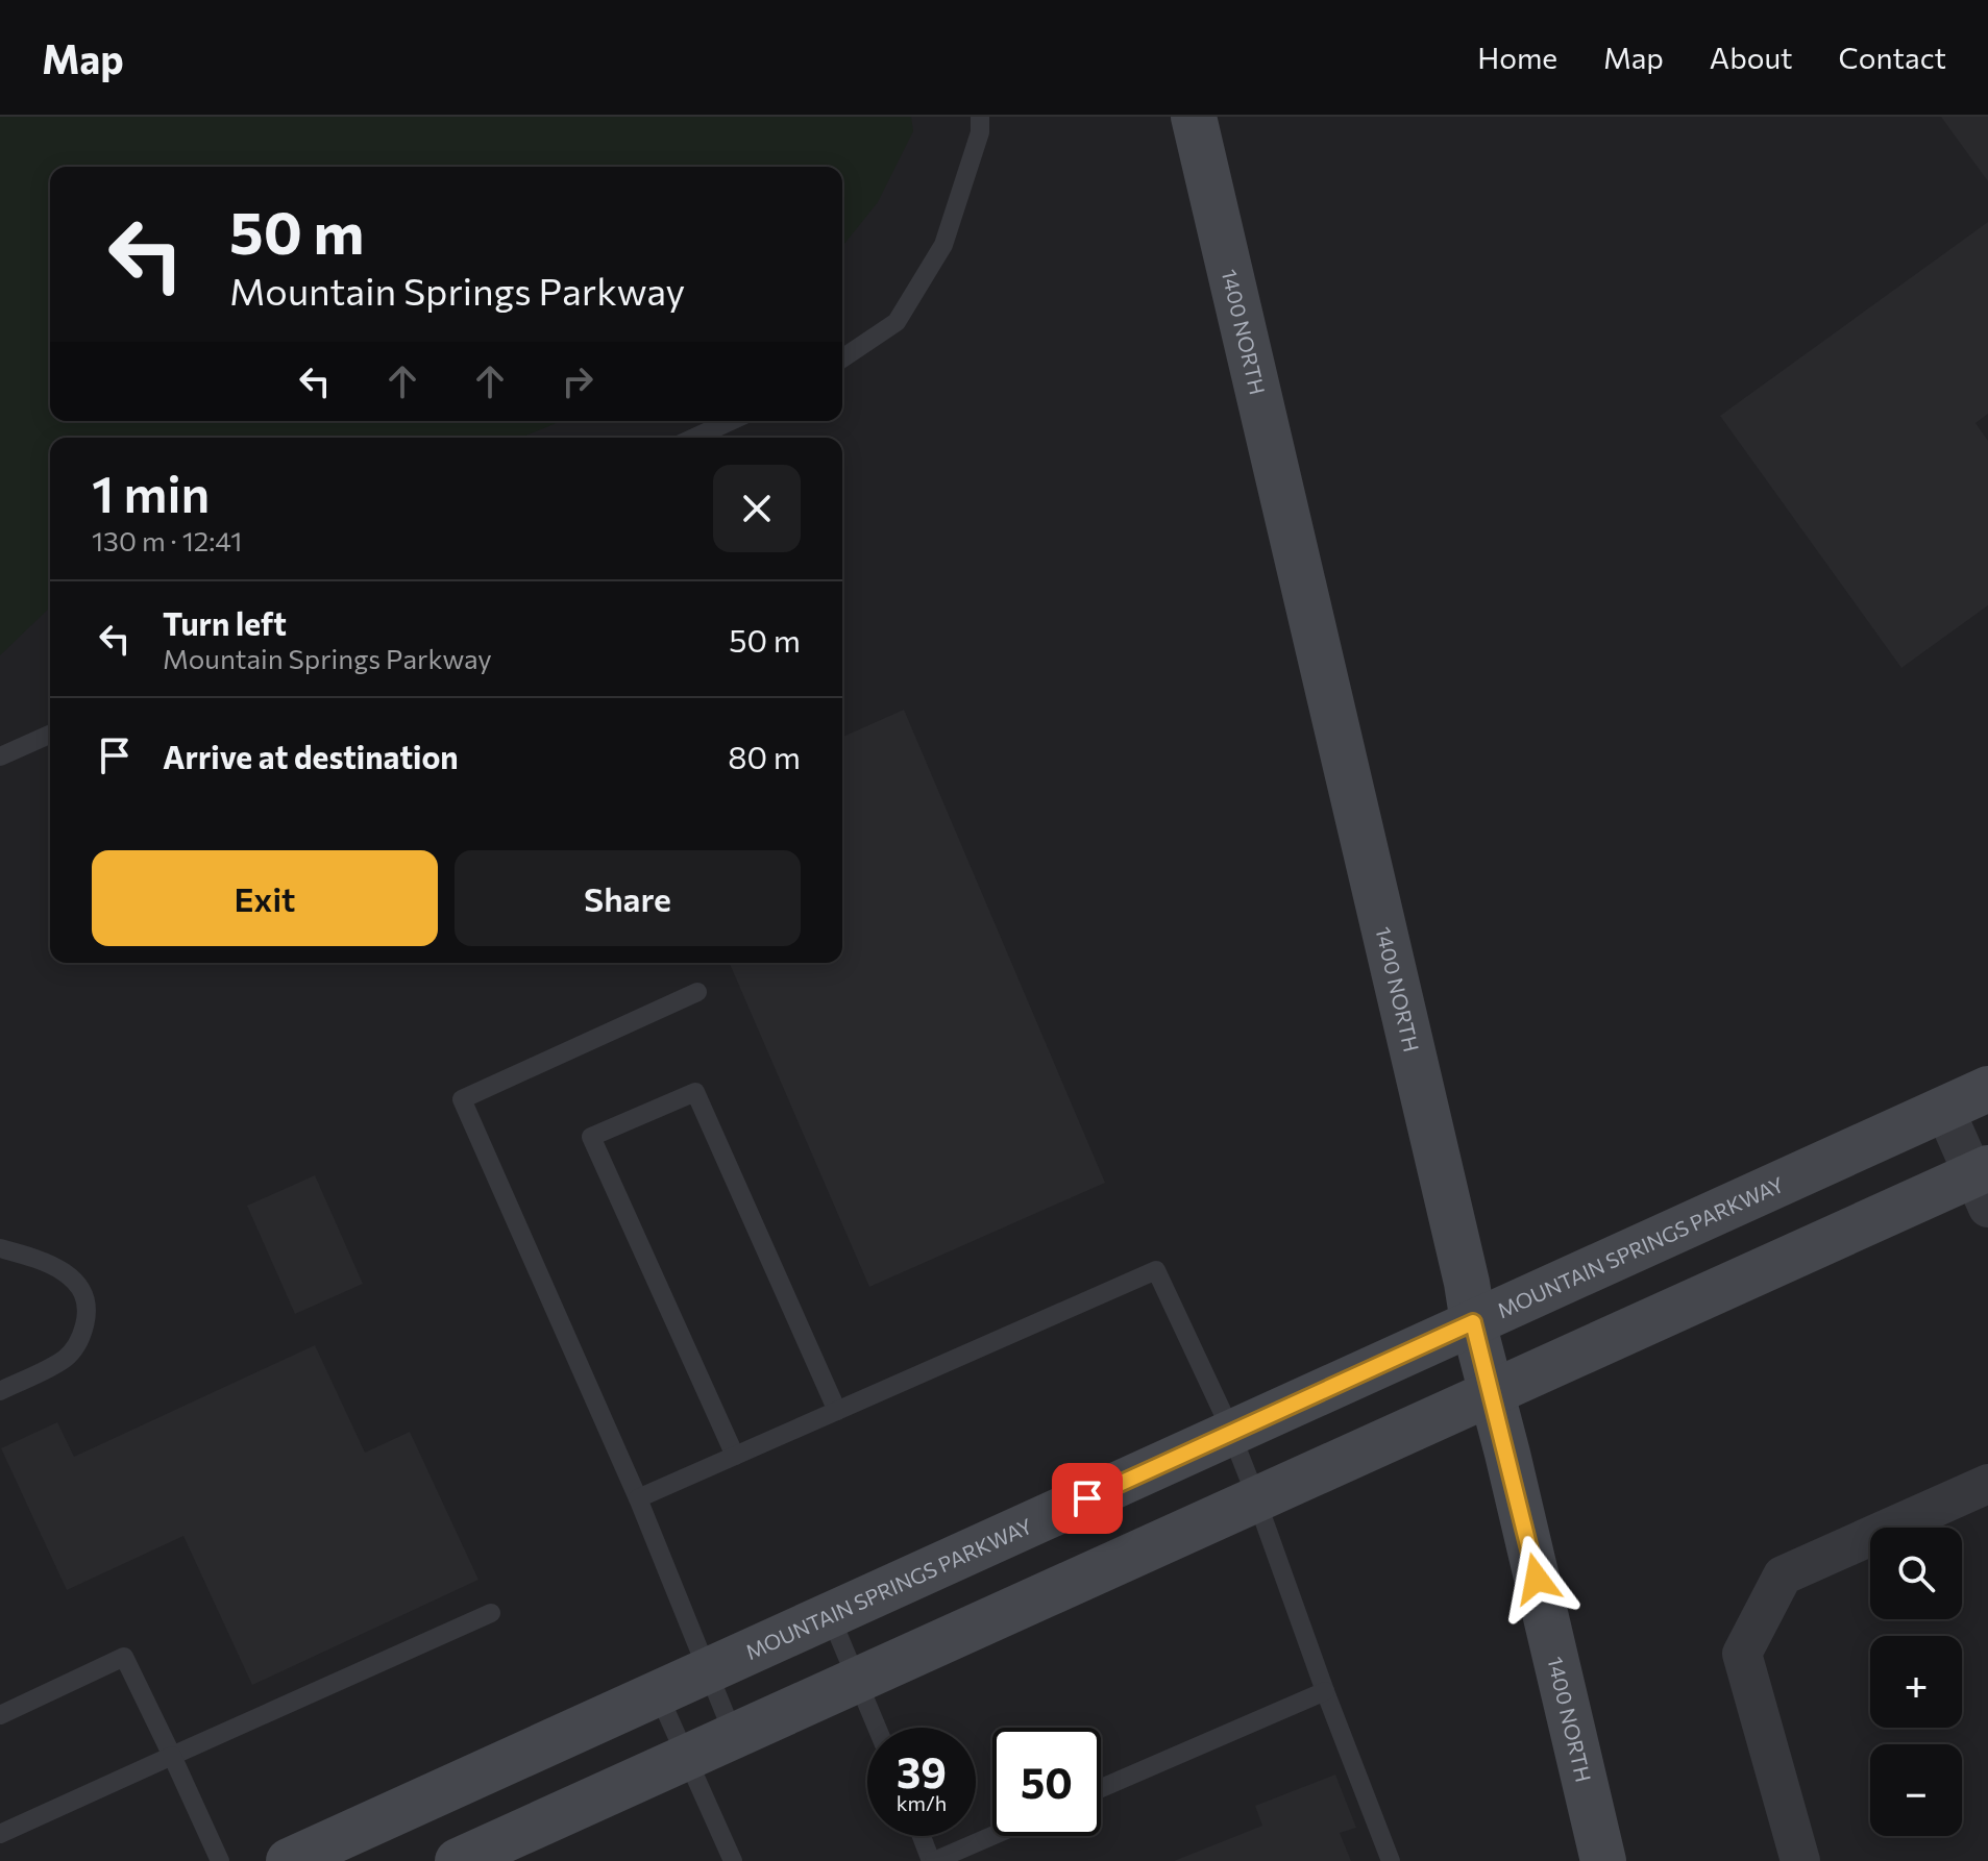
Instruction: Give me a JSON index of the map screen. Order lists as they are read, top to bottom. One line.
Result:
{"streets":{"street":["1400 NORTH","MOUNTAIN SPRINGS PARKWAY"]},"crossings":[["1400 NORTH","MOUNTAIN SPRINGS PARKWAY"]],"page":{"header":"Map","nav":["Home","Map","About","Contact"],"turn":["50 m","Mountain Springs Parkway"],"heading":["1 min","130 m · 12:41"],"list":[{"name":"Turn left","note":"Mountain Springs Parkway","value":"50 m"},{"name":"Arrive at destination","value":"80 m"}],"buttons":["Exit","Share"],"map_buttons":["+","−"],"speed":"39 km/h","limit":"50"}}
